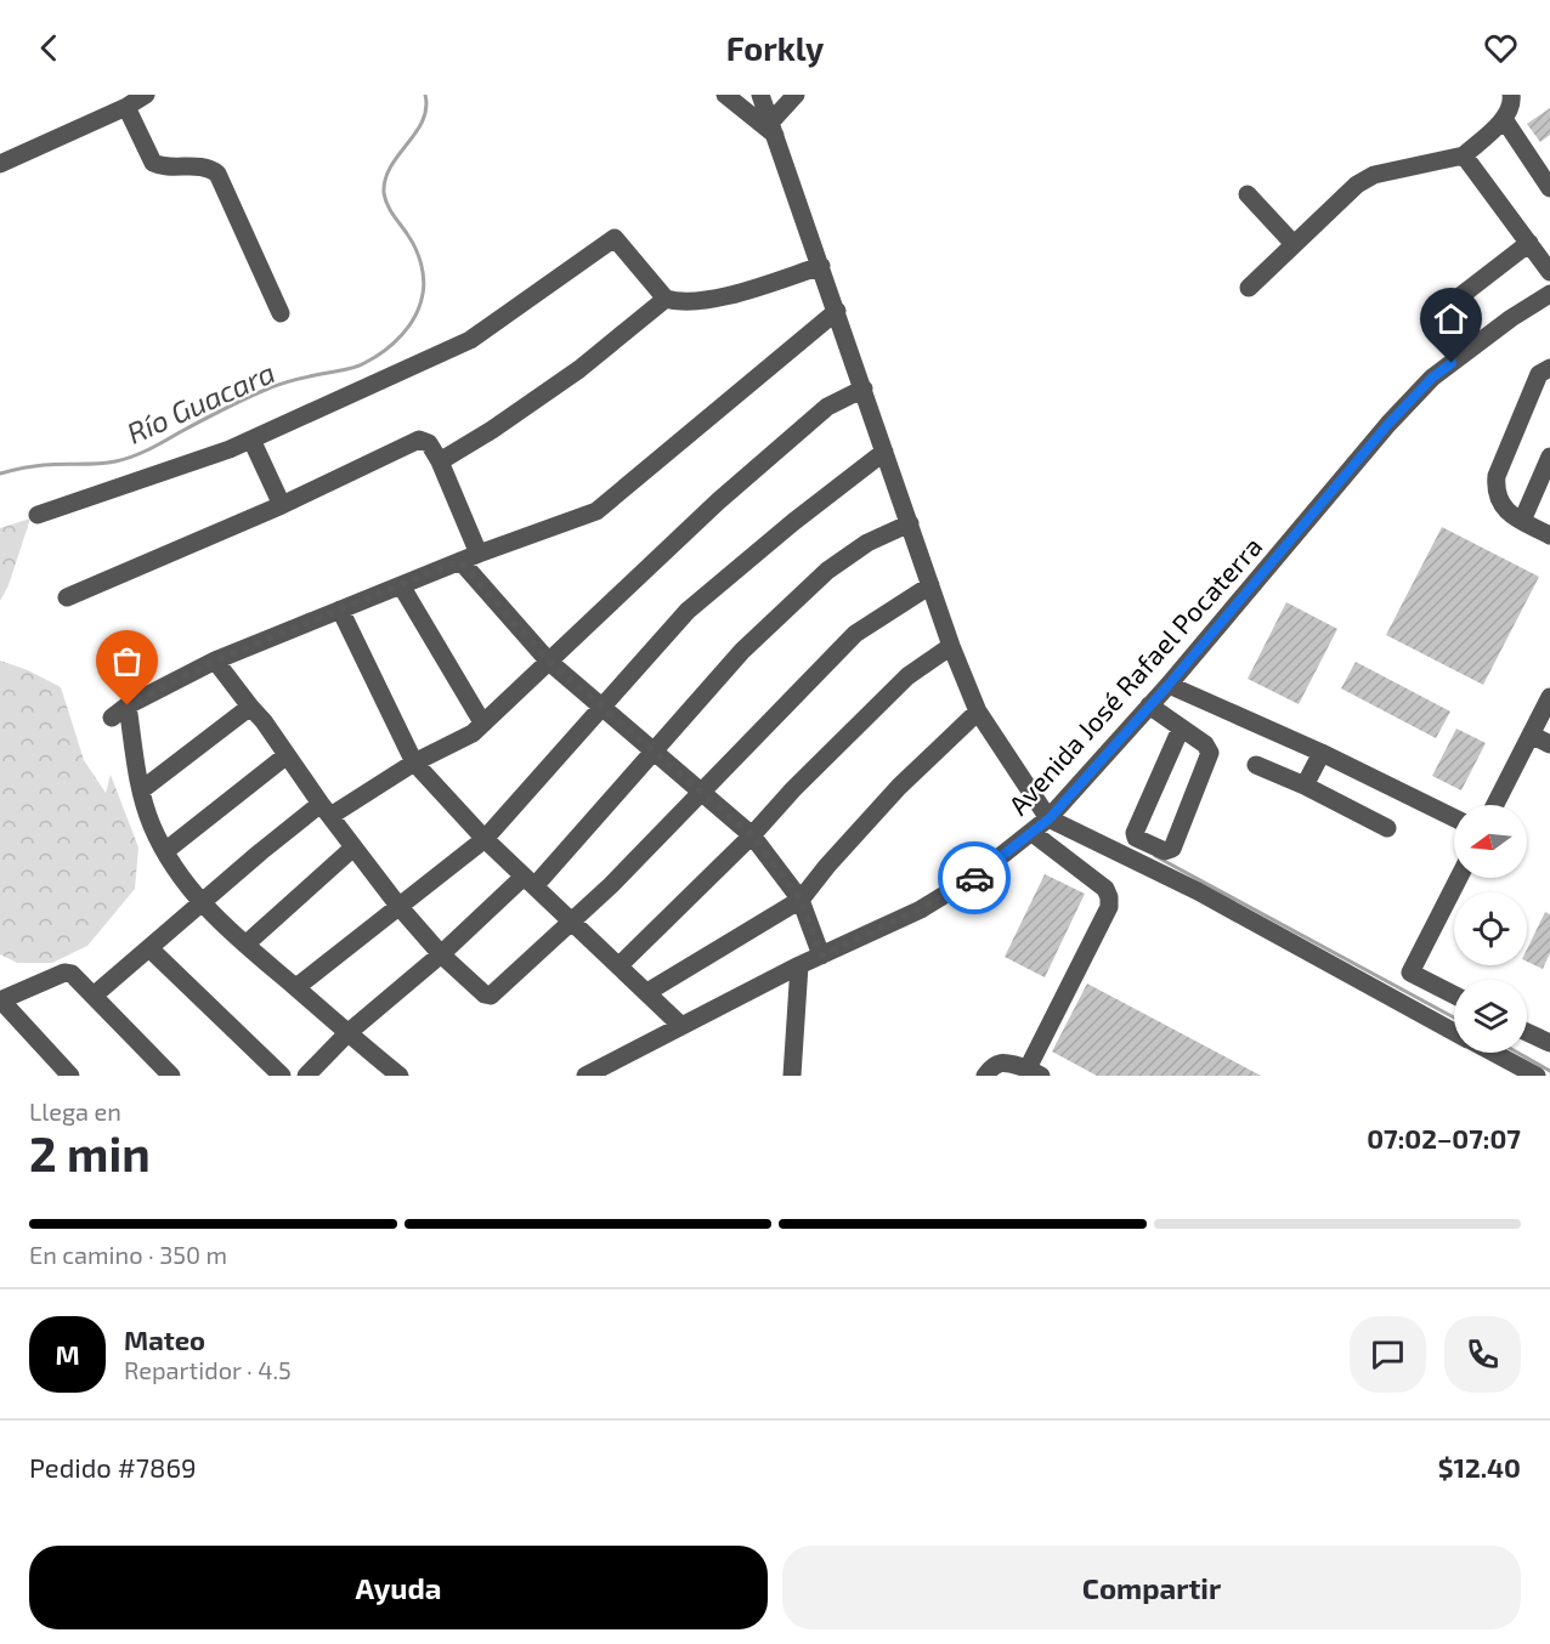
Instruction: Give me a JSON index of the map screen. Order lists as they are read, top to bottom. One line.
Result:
{"streets":{"street":["Avenida José Rafael Pocaterra"]},"water":["Río Guacara"],"north":"left","page":{"header":"Forkly","heading":["2 min","Llega en","07:02–07:07"],"panel":["Mateo","Repartidor · 4.5","Pedido #7869","$12.40"],"bar":"En camino · 350 m","round":"M","buttons":["Ayuda","Compartir"]}}
